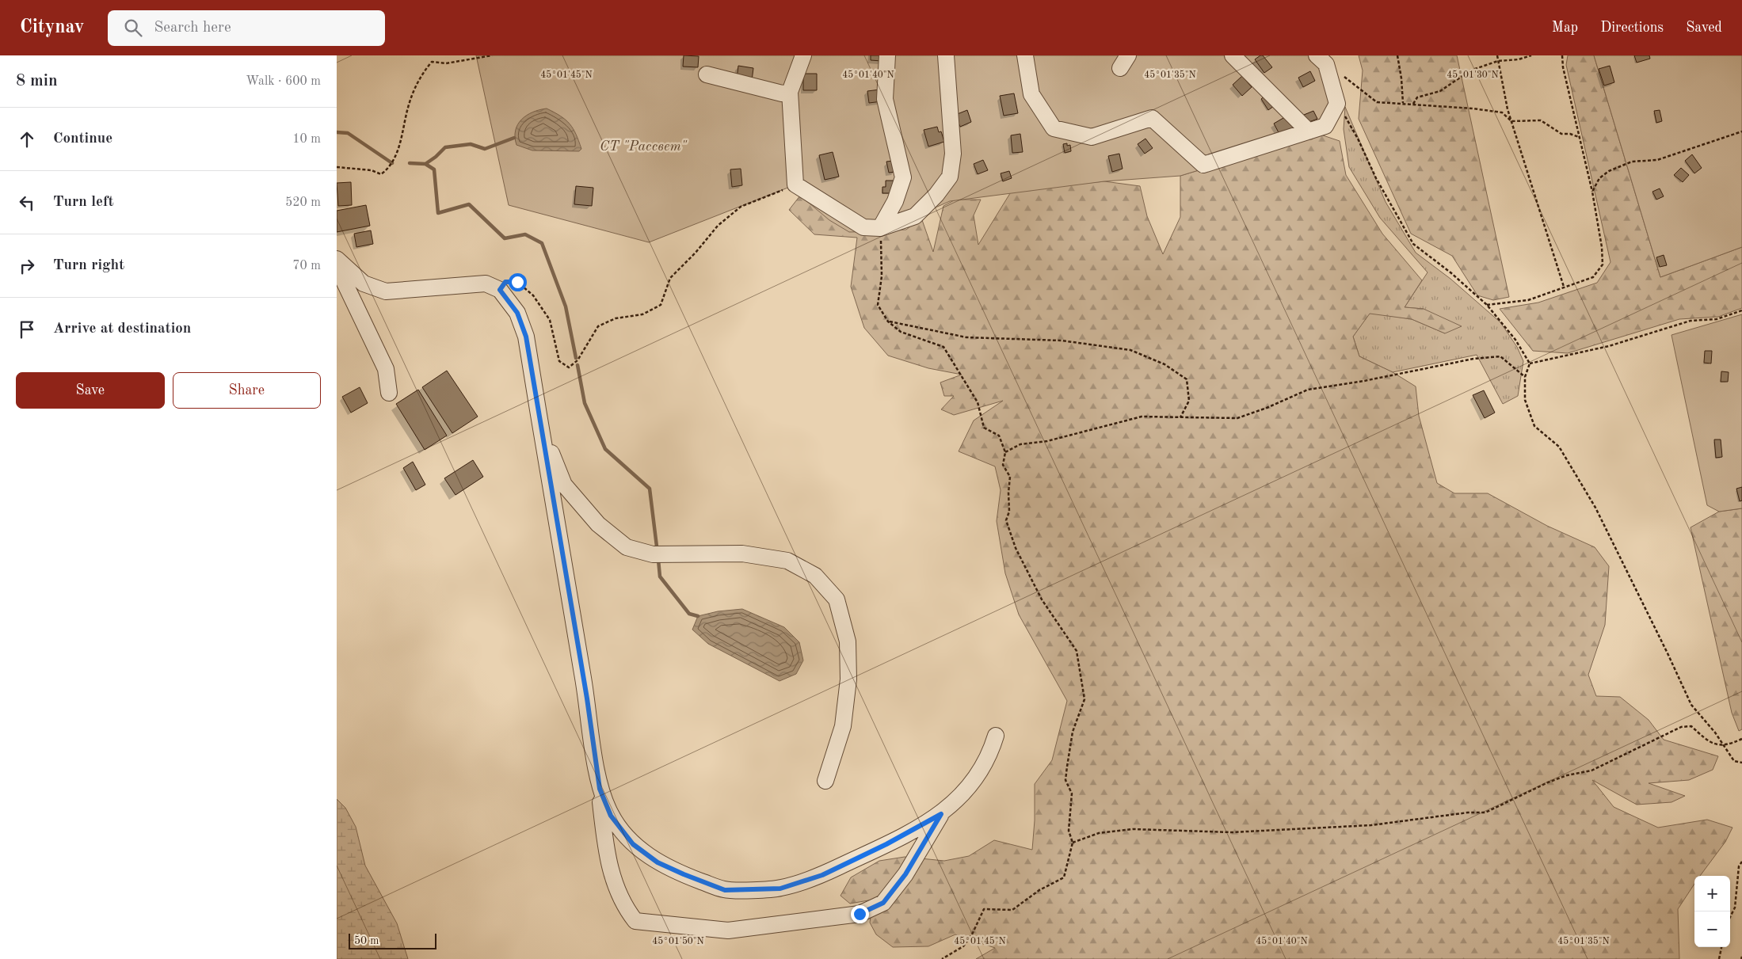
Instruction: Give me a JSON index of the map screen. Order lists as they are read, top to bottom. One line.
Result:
{"parks":["СТ \"Рассвет\""],"scale_bar":"50 m","page":{"header":"Citynav","search":"Search here","nav":["Map","Directions","Saved"],"heading":["8 min","Walk · 600 m"],"list":[["Continue","10 m"],["Turn left","520 m"],["Turn right","70 m"],"Arrive at destination"],"buttons":["Save","Share"],"map_buttons":["+","−"],"scale":"50 m"},"coordinates":["45°01'45\"N","45°01'40\"N","45°01'35\"N","45°01'30\"N","45°01'50\"N"]}
